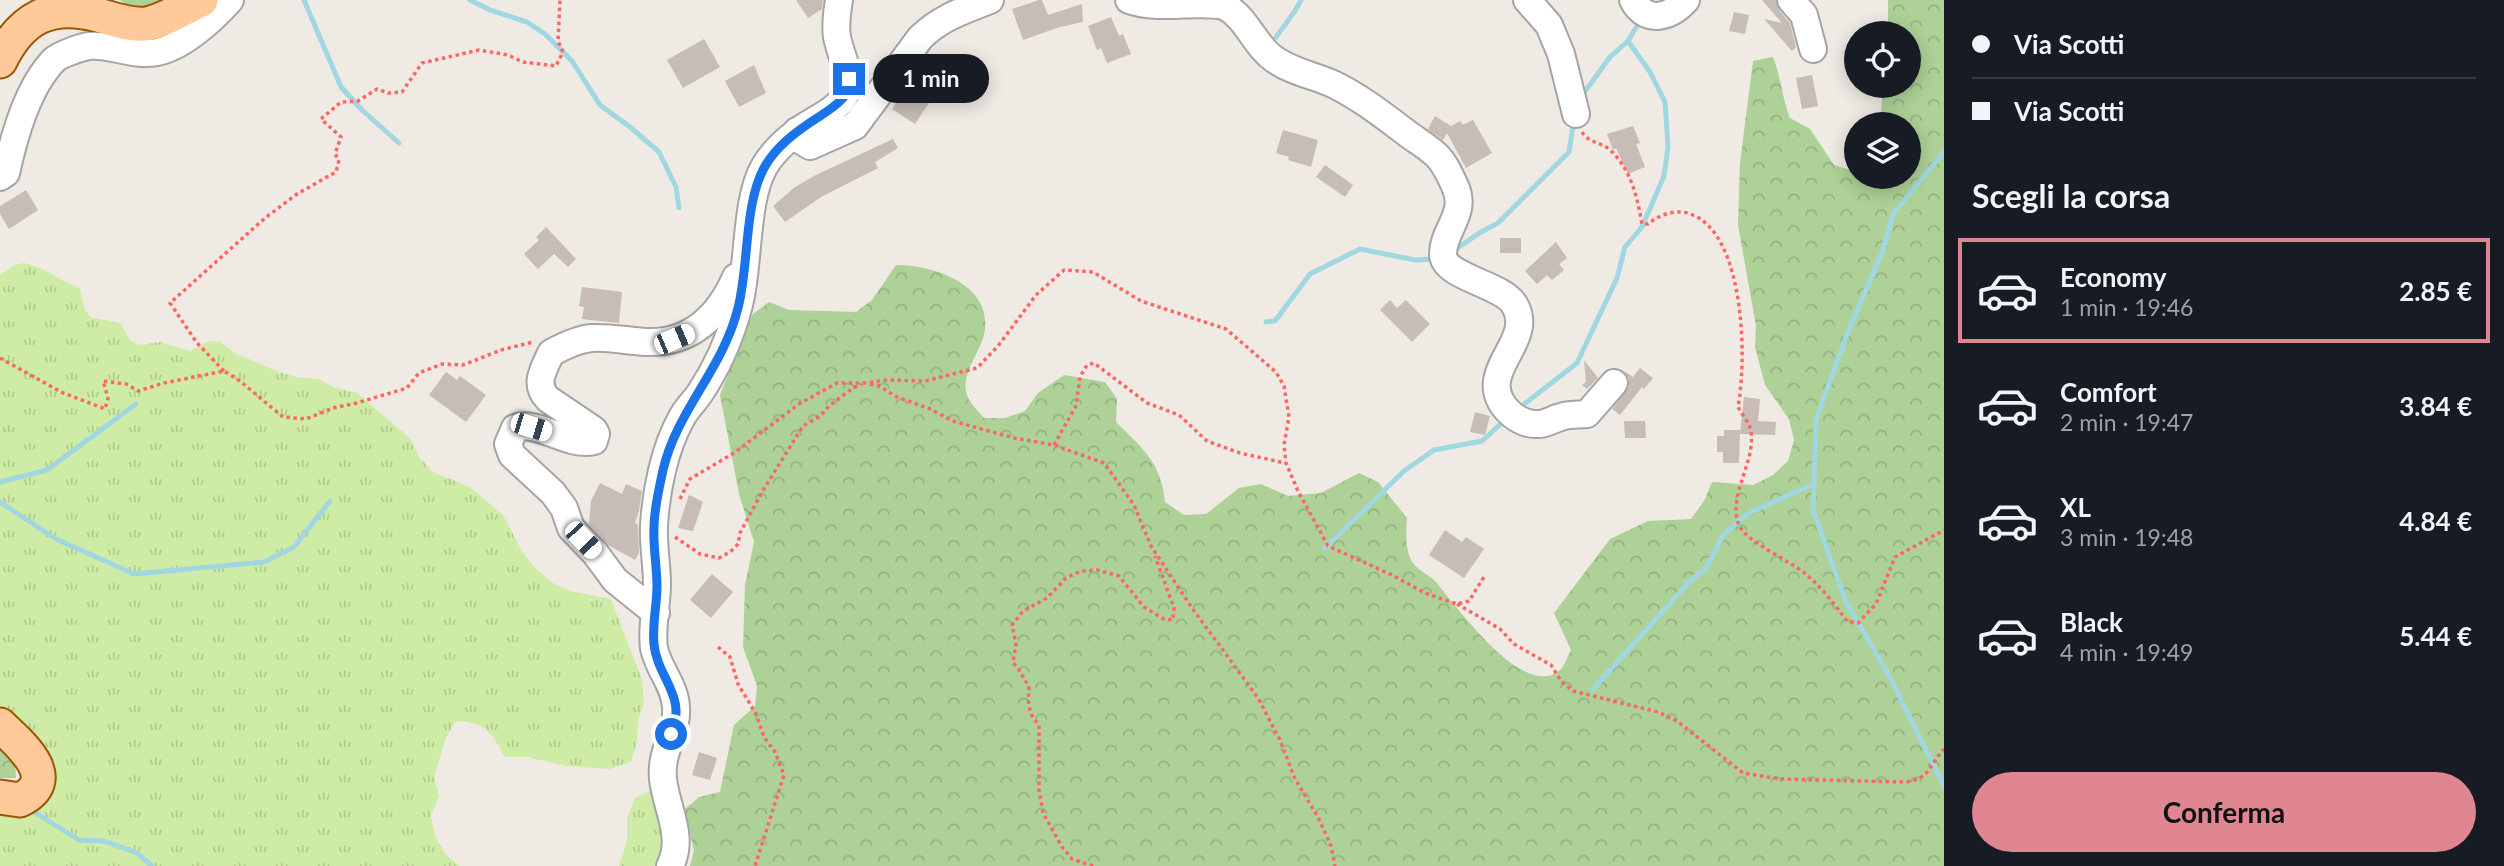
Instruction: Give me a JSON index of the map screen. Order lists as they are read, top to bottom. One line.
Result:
{"page":{"banner":["Via Scotti","Via Scotti"],"bubble":"1 min","heading":"Scegli la corsa","list":[{"name":"Economy","note":"1 min · 19:46","value":"2.85 €"},{"name":"Comfort","note":"2 min · 19:47","value":"3.84 €"},{"name":"XL","note":"3 min · 19:48","value":"4.84 €"},{"name":"Black","note":"4 min · 19:49","value":"5.44 €"}],"buttons":"Conferma"}}
